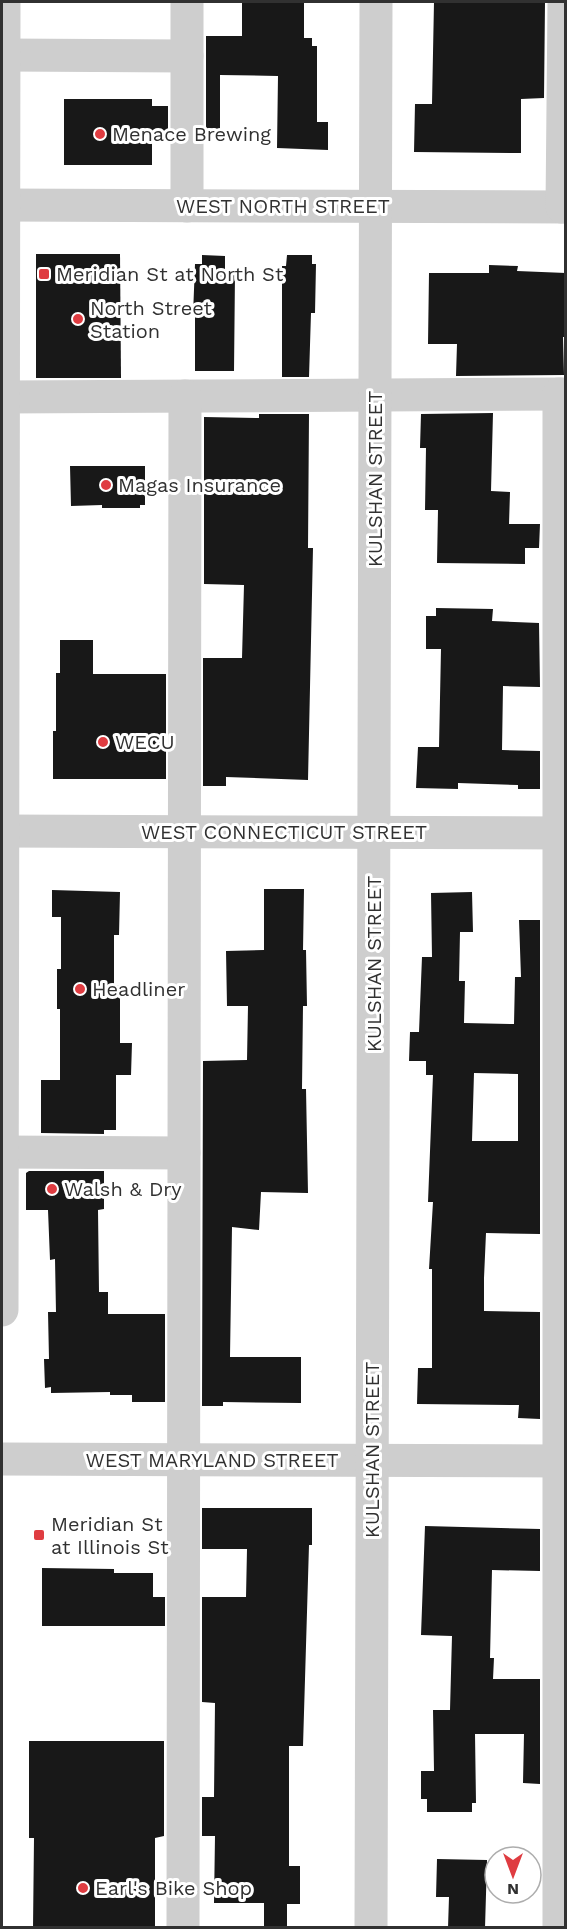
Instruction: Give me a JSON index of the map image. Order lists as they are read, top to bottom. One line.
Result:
{"streets":{"street":["WEST NORTH STREET","KULSHAN STREET","WEST CONNECTICUT STREET","WEST MARYLAND STREET"]},"crossings":[["WEST NORTH STREET","KULSHAN STREET"],["KULSHAN STREET","WEST CONNECTICUT STREET"],["KULSHAN STREET","WEST MARYLAND STREET"]],"places":{"other":["Menace Brewing","North Street Station","Magas Insurance","WECU","Headliner","Walsh & Dry","Earl's Bike Shop"],"transit":["Meridian St at North St","Meridian St at Illinois St"]},"north":"bottom"}
